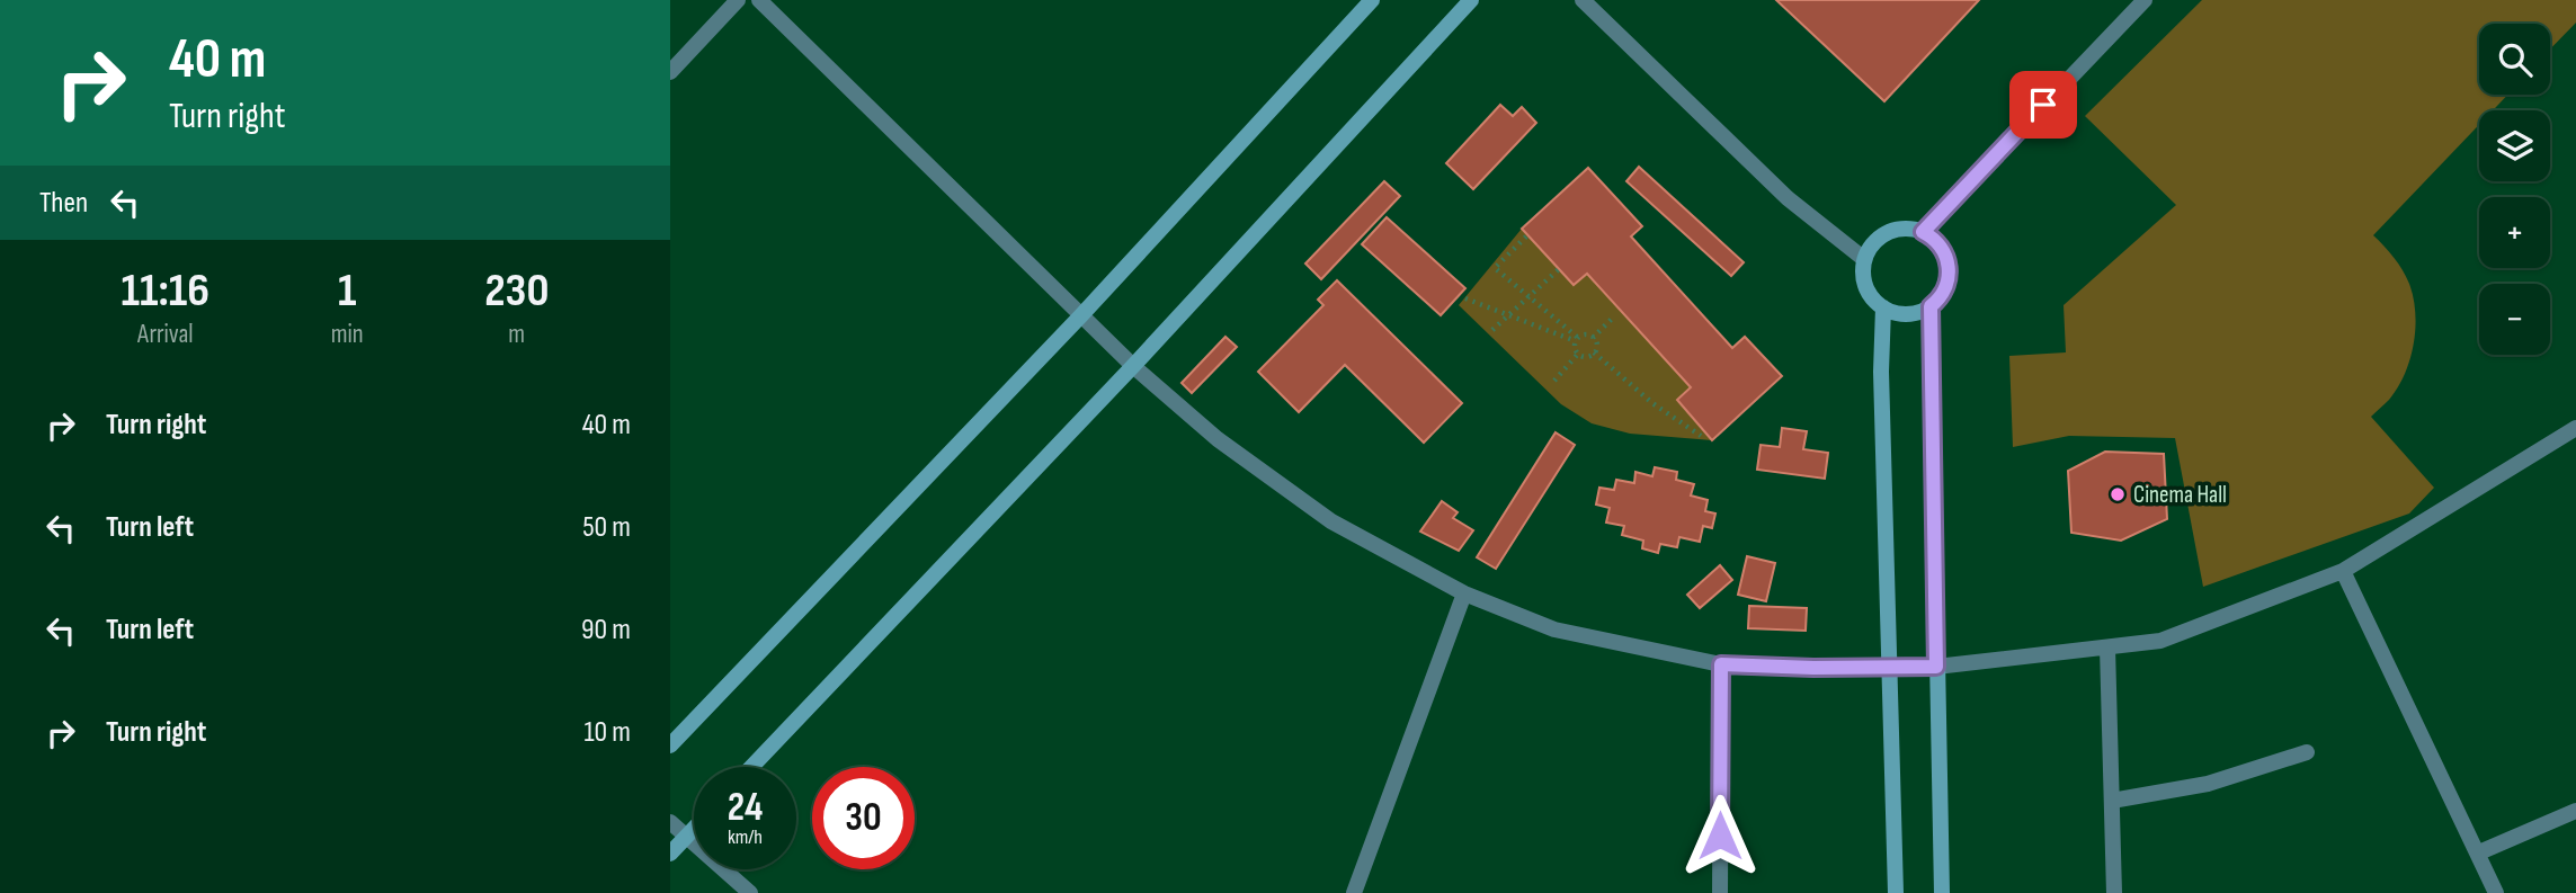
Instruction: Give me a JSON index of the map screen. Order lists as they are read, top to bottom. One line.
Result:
{"places":["Cinema Hall"],"page":{"turn":["40 m","Turn right"],"map_buttons":["+","−"],"then":"Then","eta":["11:16","Arrival","1","min","230","m"],"list":[{"name":"Turn right","value":"40 m"},{"name":"Turn left","value":"50 m"},{"name":"Turn left","value":"90 m"},{"name":"Turn right","value":"10 m"}],"speed":"24 km/h","limit":"30"}}
